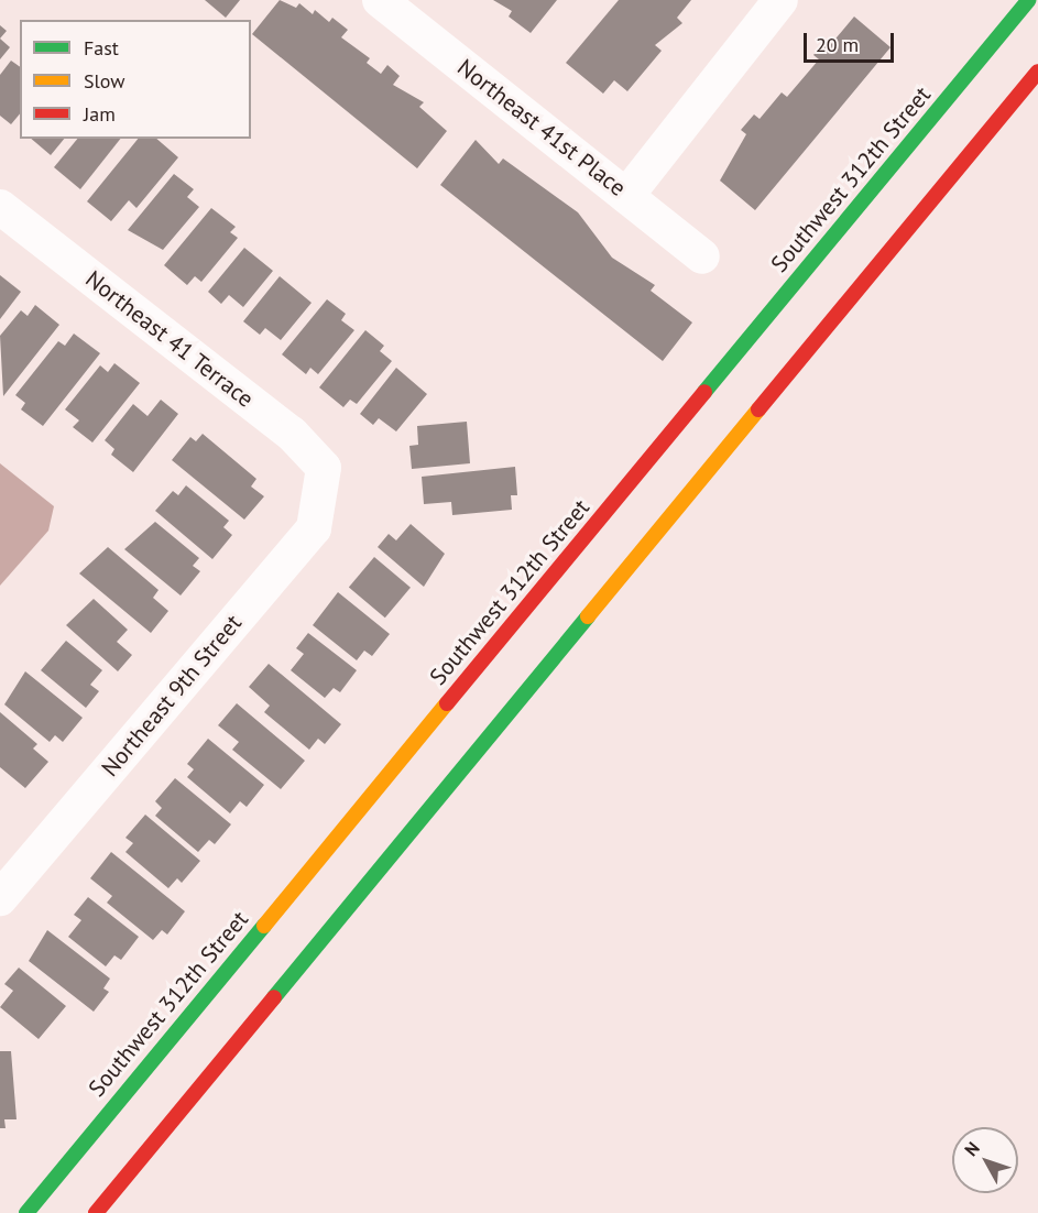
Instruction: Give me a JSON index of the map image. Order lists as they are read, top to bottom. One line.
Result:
{"streets":{"main road":["Southwest 312th Street"],"street":["Northeast 41st Place","Northeast 41 Terrace","Northeast 9th Street"]},"crossings":[["Northeast 41 Terrace","Northeast 9th Street"]],"legend":["Fast","Slow","Jam"],"scale_bar":"20 m","north":"top left"}
